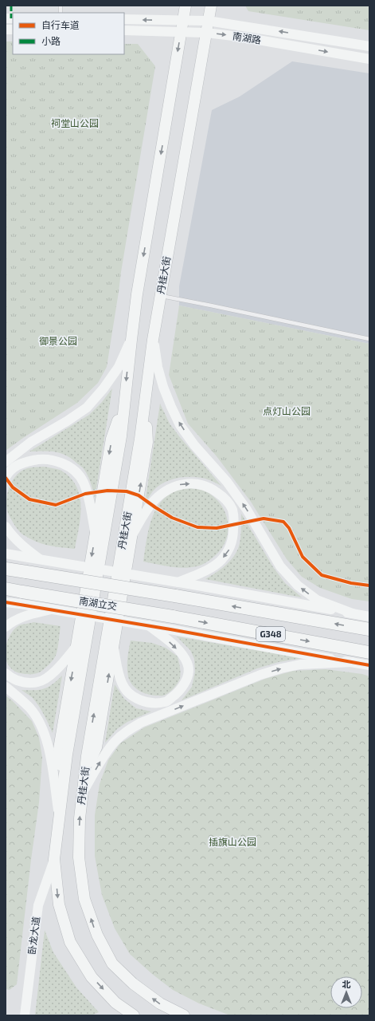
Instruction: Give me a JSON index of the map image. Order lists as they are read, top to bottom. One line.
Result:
{"streets":{"highway":["南湖立交","G348"],"main road":["丹桂大街"],"street":["南湖路","卧龙大道"]},"crossings":[["南湖路","丹桂大街"],["丹桂大街","卧龙大道"]],"parks":["祠堂山公园","御景公园","点灯山公园","插旗山公园"],"legend":["自行车道","小路"],"north":"top"}
